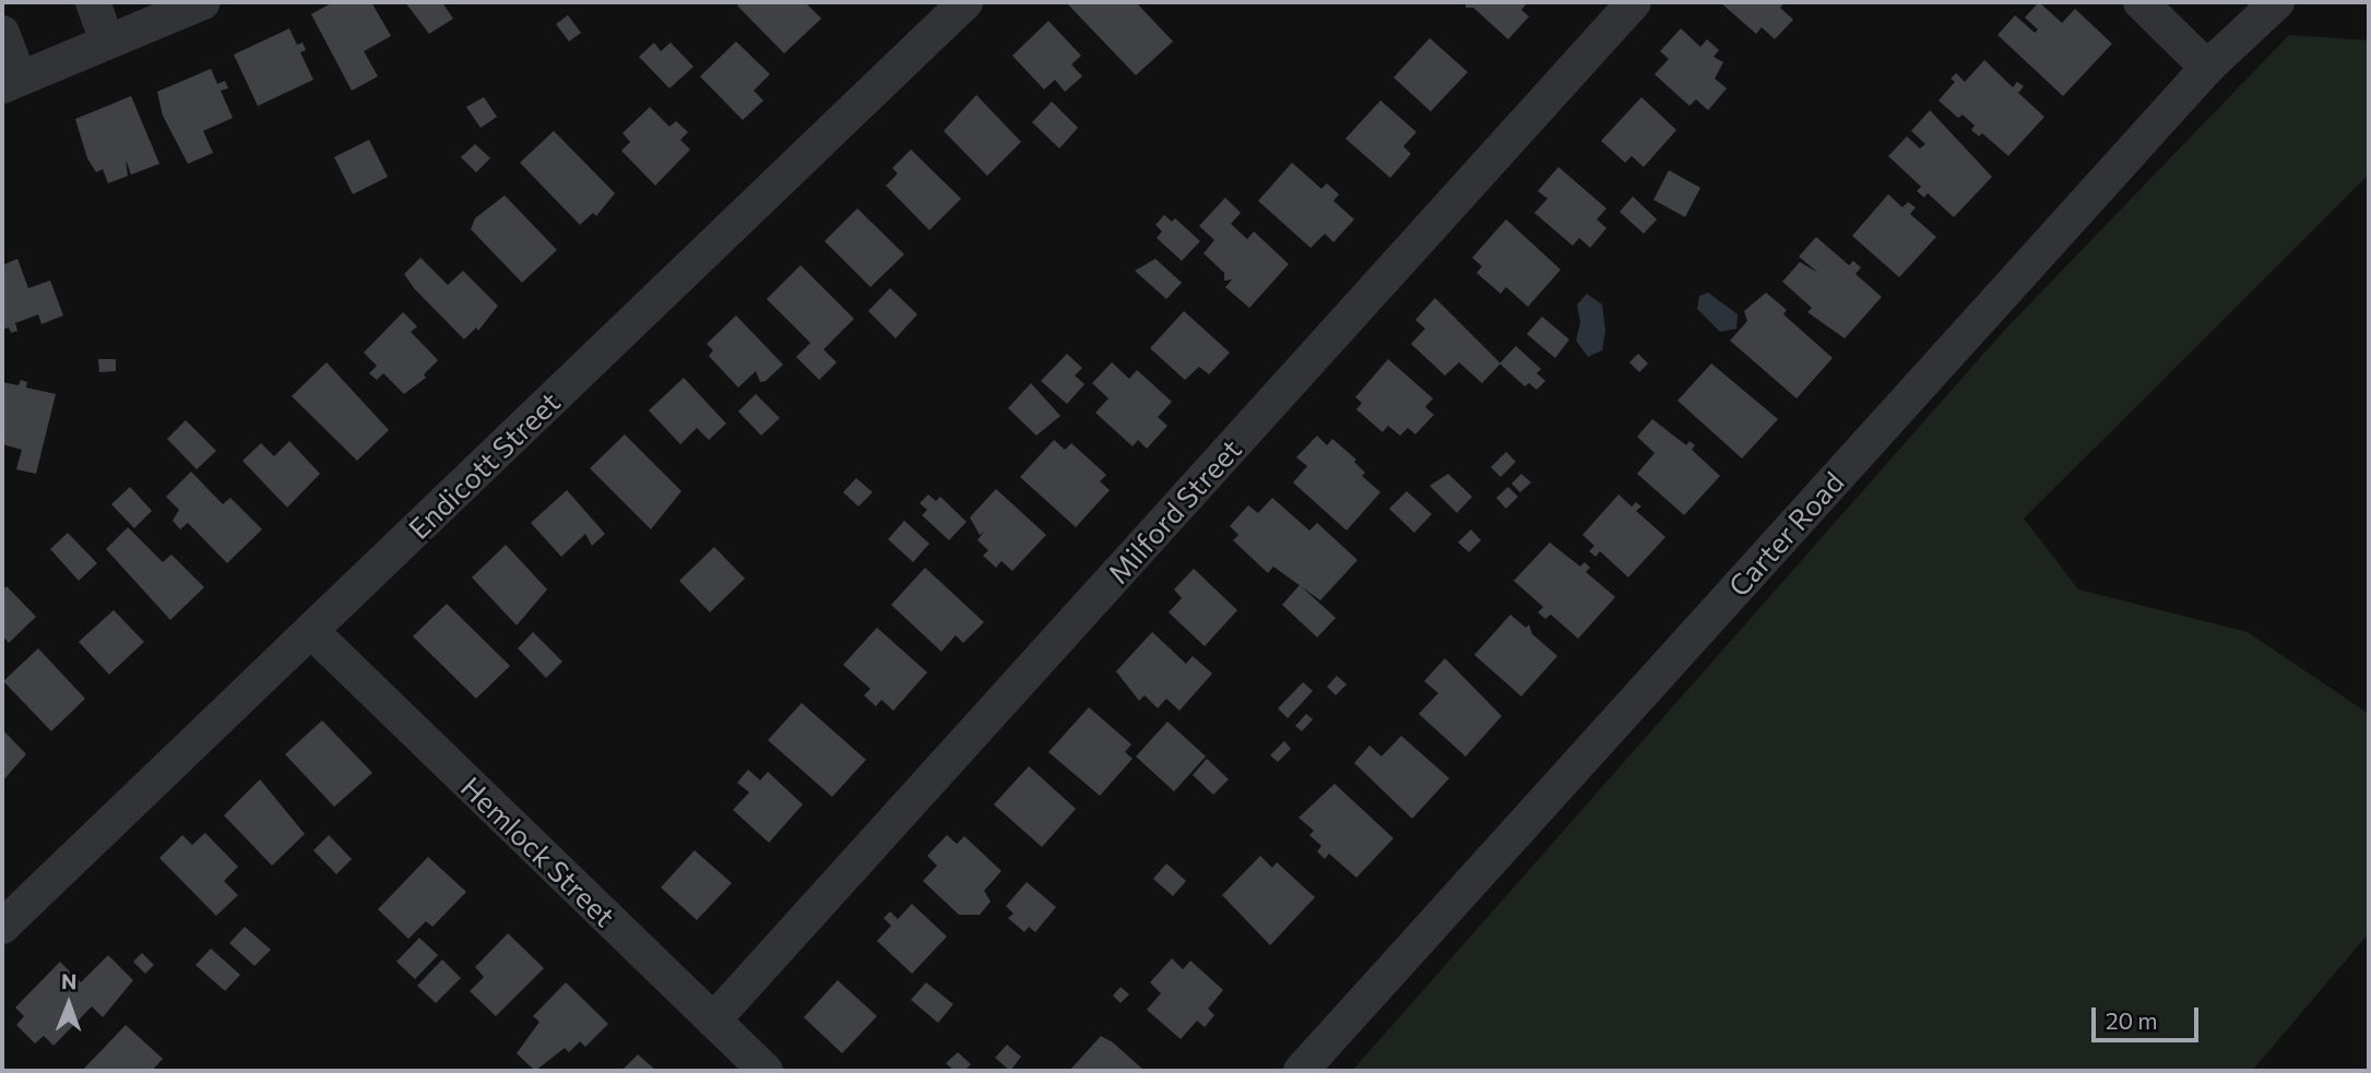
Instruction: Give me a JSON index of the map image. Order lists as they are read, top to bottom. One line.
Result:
{"streets":{"street":["Endicott Street","Milford Street","Carter Road","Hemlock Street"]},"crossings":[["Endicott Street","Hemlock Street"],["Milford Street","Hemlock Street"]],"scale_bar":"20 m","north":"top"}
